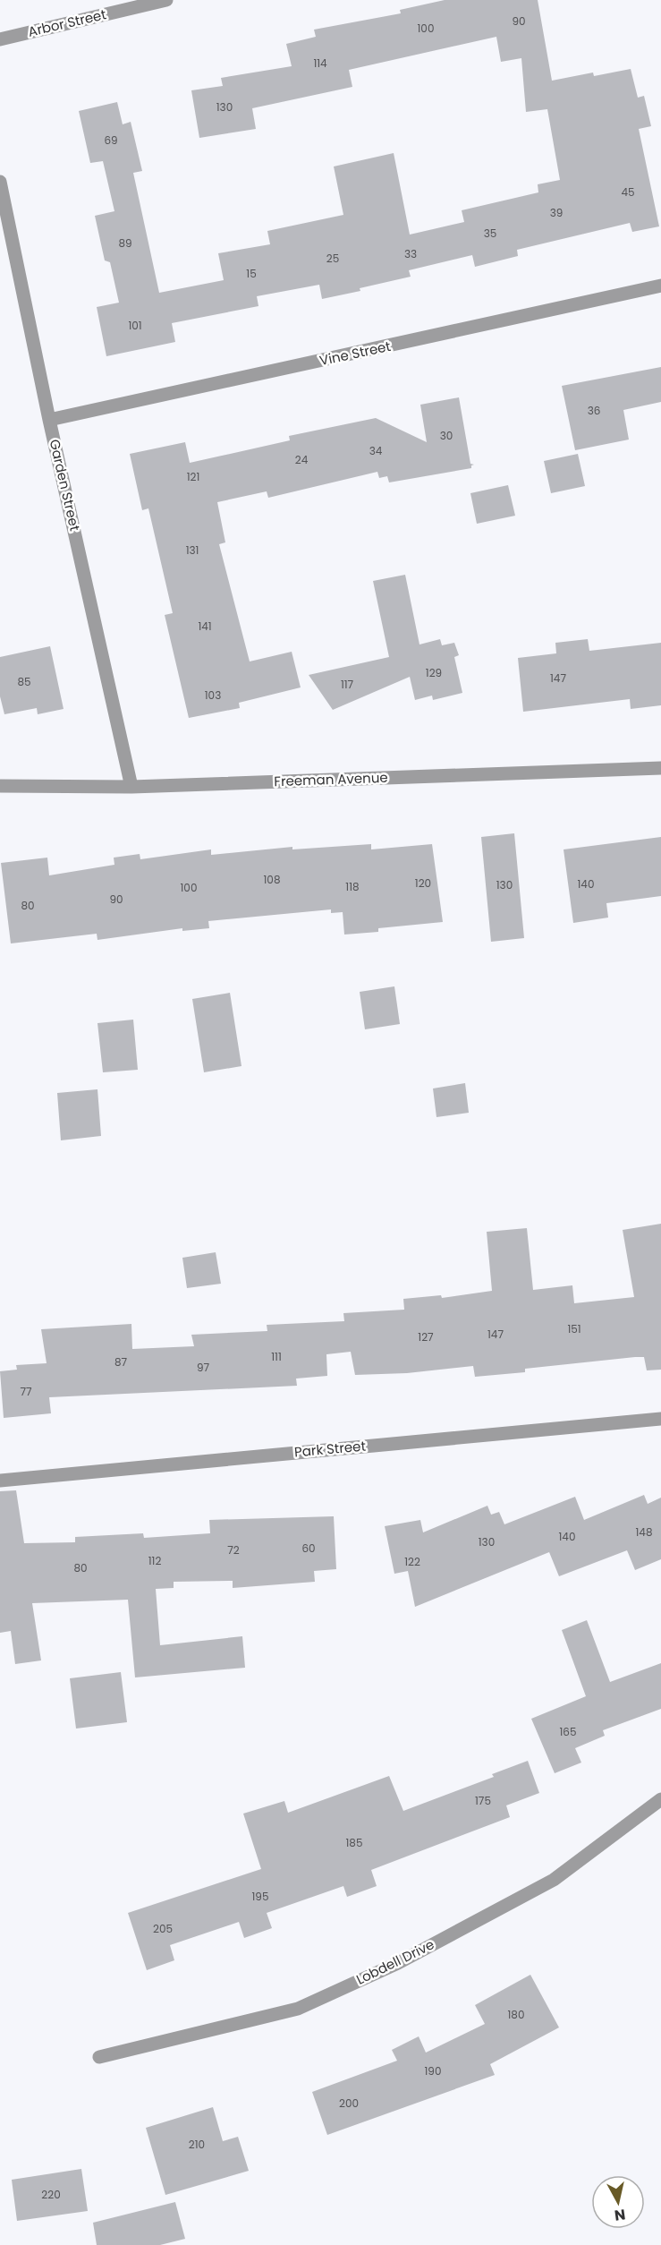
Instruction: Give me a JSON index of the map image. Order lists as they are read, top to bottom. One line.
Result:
{"streets":{"street":["Arbor Street","Vine Street","Garden Street","Freeman Avenue","Park Street","Lobdell Drive"]},"crossings":[["Vine Street","Garden Street"],["Garden Street","Freeman Avenue"]],"house_numbers":["90","100","114","130","69","45","39","35","89","33","25","15","101","36","30","34","24","121","131","141","129","147","85","117","103","108","120","140","130","118","100","90","80","151","147","127","111","87","97","77","148","140","130","60","72","112","122","80","165","175","185","195","205","180","190","200","210","220"],"north":"bottom"}
